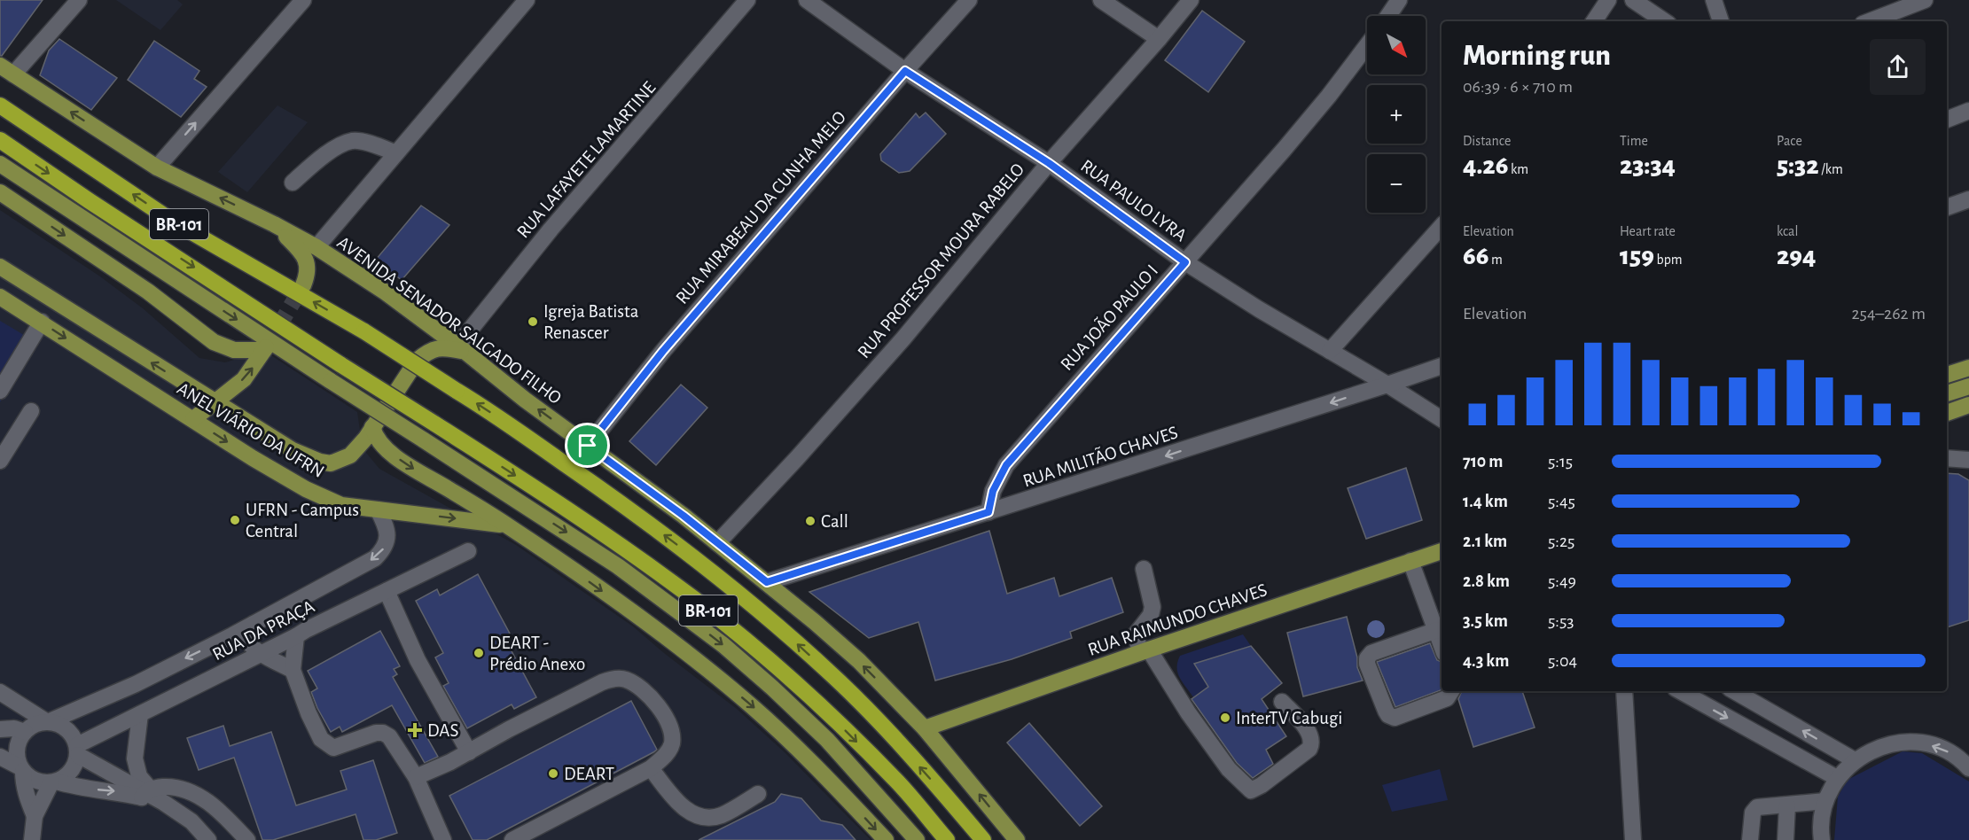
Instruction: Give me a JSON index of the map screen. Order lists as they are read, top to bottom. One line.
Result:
{"streets":{"highway":["BR-101"],"main road":["AVENIDA SENADOR SALGADO FILHO","ANEL VIÁRIO DA UFRN","RUA RAIMUNDO CHAVES"],"street":["RUA LAFAYETE LAMARTINE","RUA PAULO LYRA","RUA MIRABEAU DA CUNHA MELO","RUA PROFESSOR MOURA RABELO","RUA JOÃO PAULO I","RUA MILITÃO CHAVES","RUA DA PRAÇA"]},"crossings":[["RUA LAFAYETE LAMARTINE","AVENIDA SENADOR SALGADO FILHO"],["RUA LAFAYETE LAMARTINE","ANEL VIÁRIO DA UFRN"],["RUA PAULO LYRA","RUA MIRABEAU DA CUNHA MELO"],["RUA PAULO LYRA","RUA PROFESSOR MOURA RABELO"],["RUA PAULO LYRA","RUA JOÃO PAULO I"],["RUA PAULO LYRA","RUA MILITÃO CHAVES"],["RUA MIRABEAU DA CUNHA MELO","AVENIDA SENADOR SALGADO FILHO"],["RUA PROFESSOR MOURA RABELO","AVENIDA SENADOR SALGADO FILHO"],["RUA JOÃO PAULO I","RUA MILITÃO CHAVES"],["AVENIDA SENADOR SALGADO FILHO","ANEL VIÁRIO DA UFRN"],["AVENIDA SENADOR SALGADO FILHO","RUA MILITÃO CHAVES"],["AVENIDA SENADOR SALGADO FILHO","RUA RAIMUNDO CHAVES"],["ANEL VIÁRIO DA UFRN","RUA DA PRAÇA"]],"one_way":["RUA MILITÃO CHAVES"],"places":{"other":["Igreja Batista Renascer","UFRN - Campus Central","Call","DEART - Prédio Anexo","InterTV Cabugi","DEART"],"health":["DAS"]},"north":"bottom right","page":{"map_buttons":["+","−"],"heading":["Morning run","06:39 · 6 × 710 m"],"stats":[["Distance","4.26 km"],["Time","23:34"],["Pace","5:32 /km"],["Elevation","66 m"],["Heart rate","159 bpm"],["kcal","294"]],"chart":["Elevation","254–262 m"],"list":[{"name":"710 m","note":"5:15"},{"name":"1.4 km","note":"5:45"},{"name":"2.1 km","note":"5:25"},{"name":"2.8 km","note":"5:49"},{"name":"3.5 km","note":"5:53"},{"name":"4.3 km","note":"5:04"}]}}
